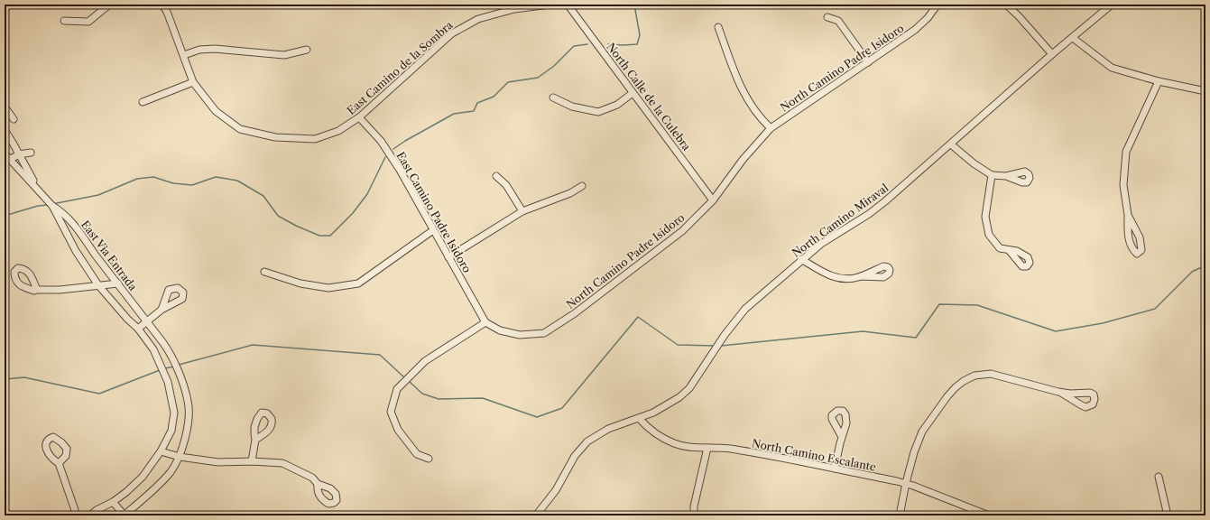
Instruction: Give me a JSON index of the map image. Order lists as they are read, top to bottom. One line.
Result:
{"streets":{"street":["East Camino de la Sombra","North Camino Padre Isidoro","North Calle de la Culebra","East Camino Padre Isidoro","North Camino Miraval","East Via Entrada","North Camino Escalante"]},"crossings":[["East Camino de la Sombra","East Camino Padre Isidoro"],["North Camino Padre Isidoro","North Calle de la Culebra"],["North Camino Padre Isidoro","East Camino Padre Isidoro"],["North Camino Miraval","North Camino Escalante"]]}
